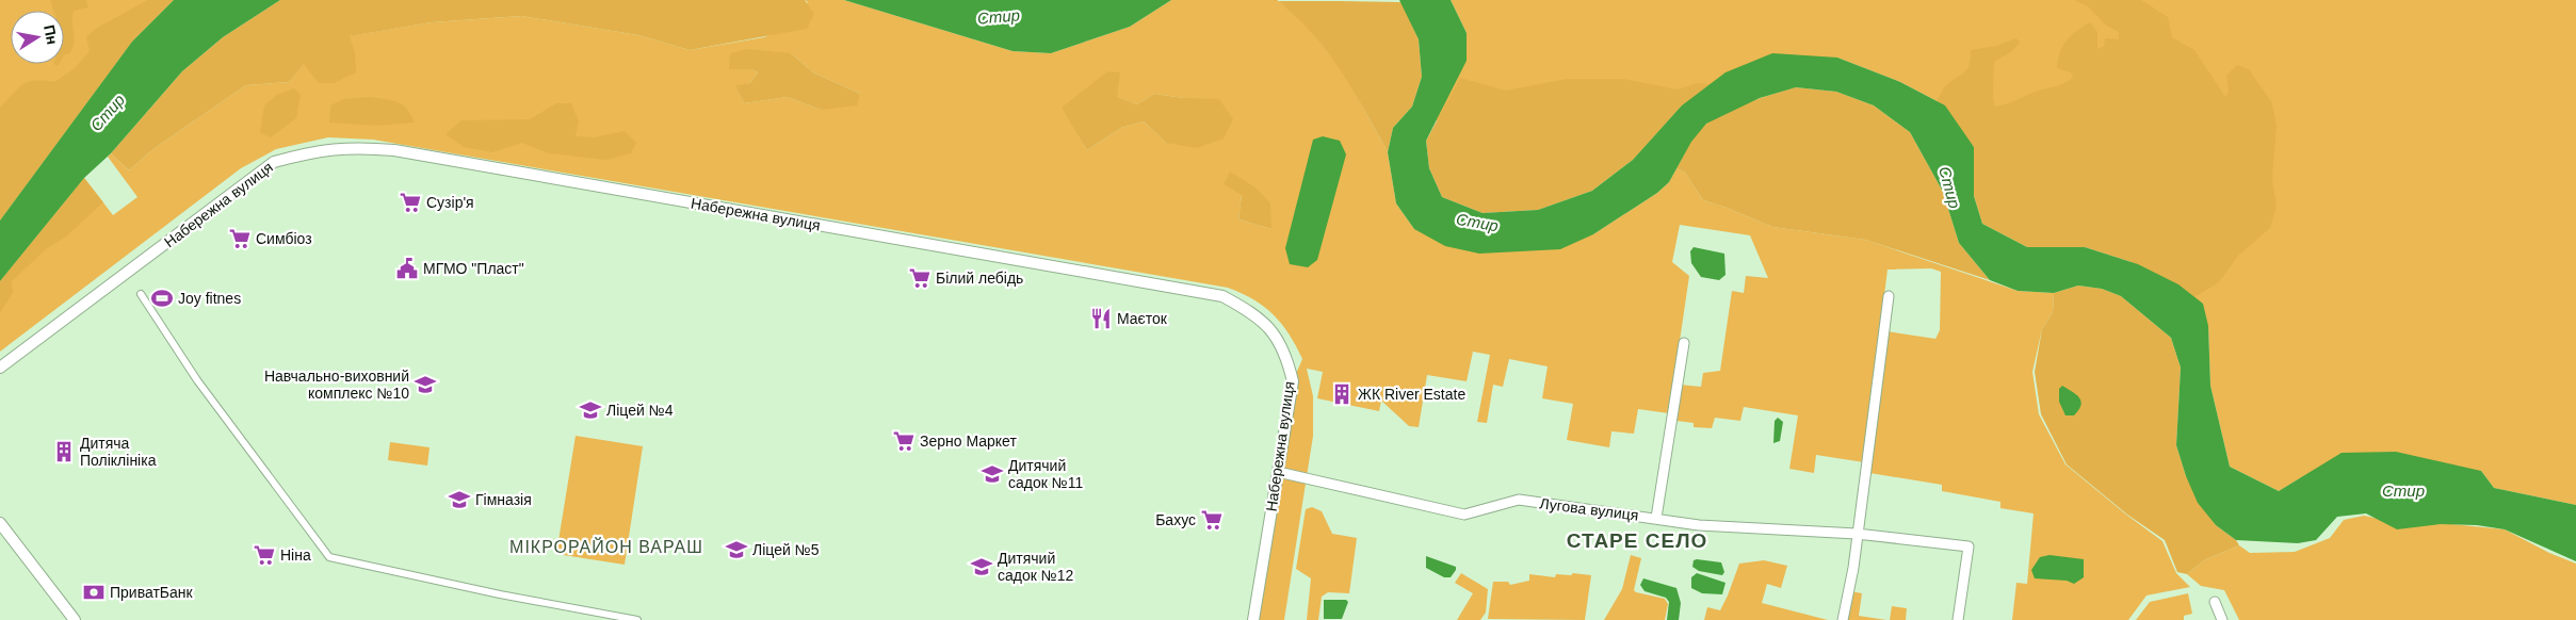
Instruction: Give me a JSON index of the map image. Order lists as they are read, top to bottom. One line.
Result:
{"streets":{"street":["Набережна вулиця","Лугова вулиця"]},"crossings":[["Набережна вулиця","Лугова вулиця"]],"districts":["СТАРЕ СЕЛО","МІКРОРАЙОН ВАРАШ"],"water":["Стир"],"places":{"supermarket":["Сузір'я","Симбіоз","Білий лебідь","Зерно Маркет","Бахус","Ніна"],"public building":["МГМО \"Пласт\""],"sports":["Joy fitnes"],"restaurant":["Маєток"],"school or university":["Навчально-виховний комплекс №10","Ліцей №4","Дитячий садок №11","Гімназія","Ліцей №5","Дитячий садок №12"],"building":["ЖК River Estate","Дитяча Поліклініка"],"bank":["ПриватБанк"]},"north":"right"}
